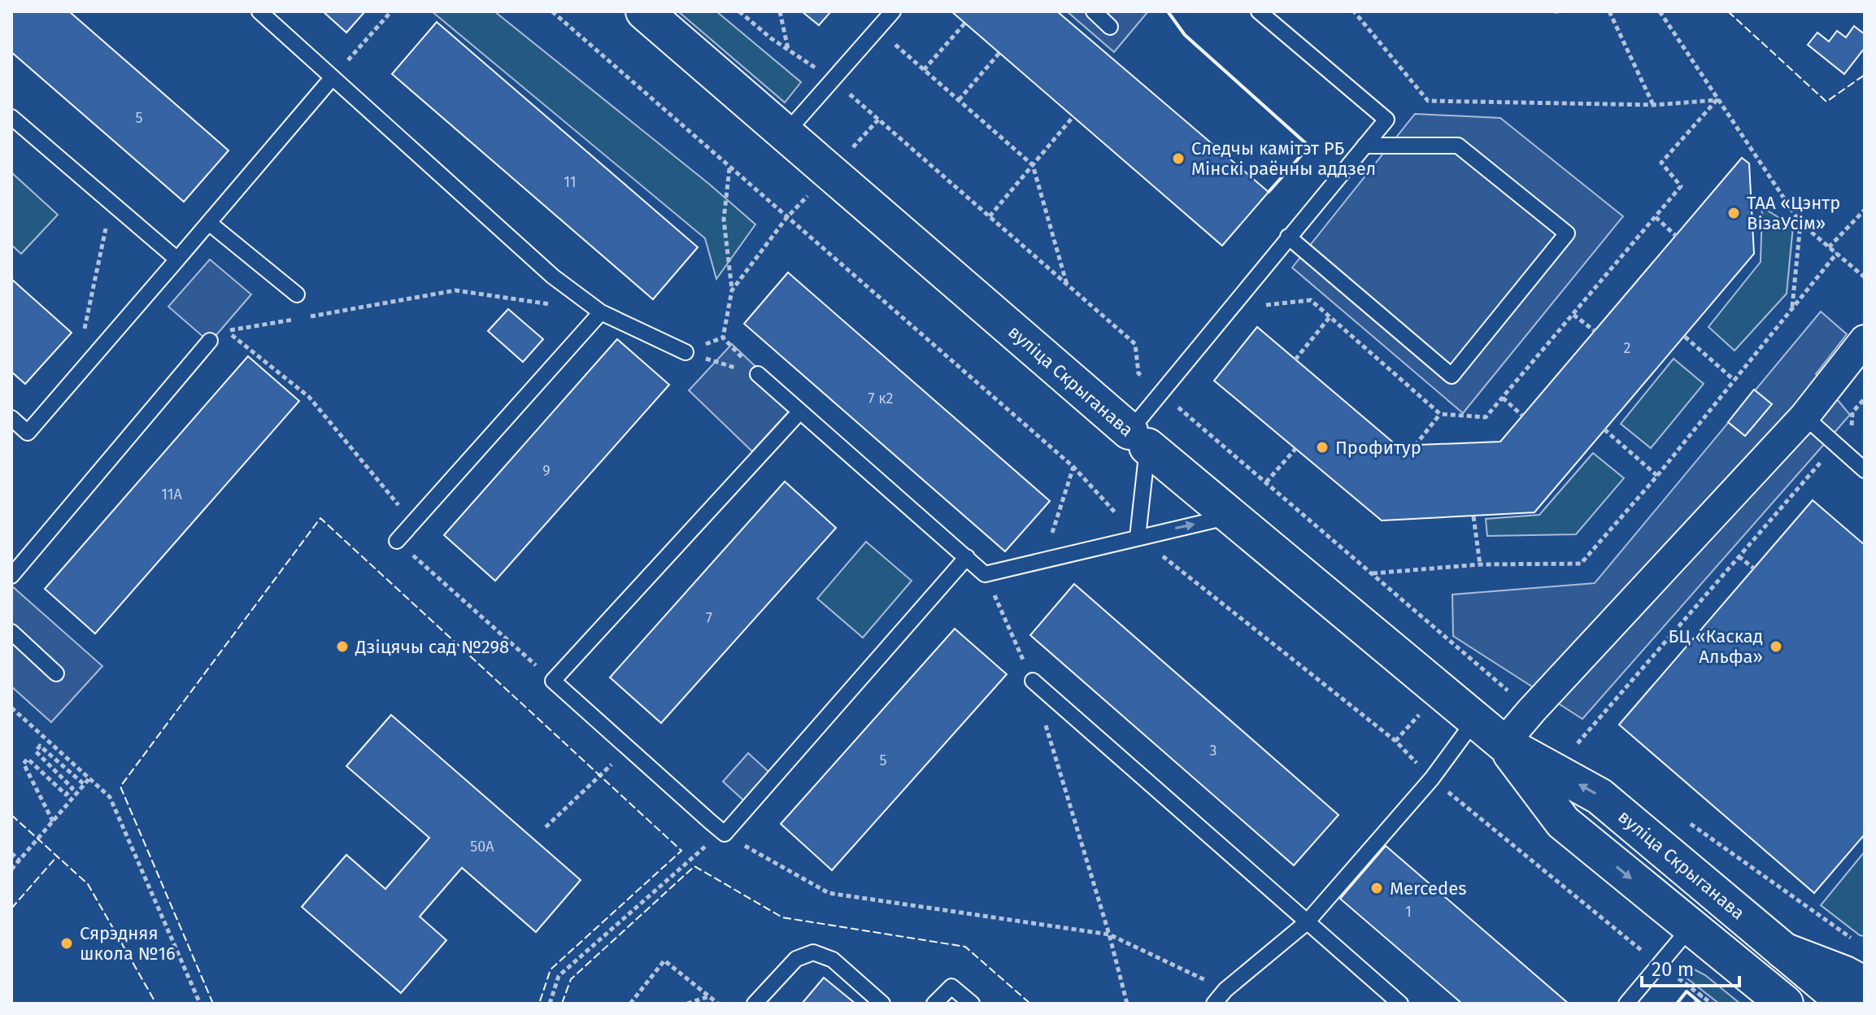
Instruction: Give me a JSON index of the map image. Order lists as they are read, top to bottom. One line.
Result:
{"streets":{"street":["вуліца Скрыганава"]},"places":["Следчы камітэт РБ Мінскі раённы аддзел","ТАА «Цэнтр ВізаУсім»","Профитур","Дзіцячы сад №298","БЦ «Каскад Альфа»","Mercedes","Сярэдняя школа №16"],"house_numbers":["5","11","2","7 к2","9","11А","7","3","5","50А","1"],"scale_bar":"20 m"}
